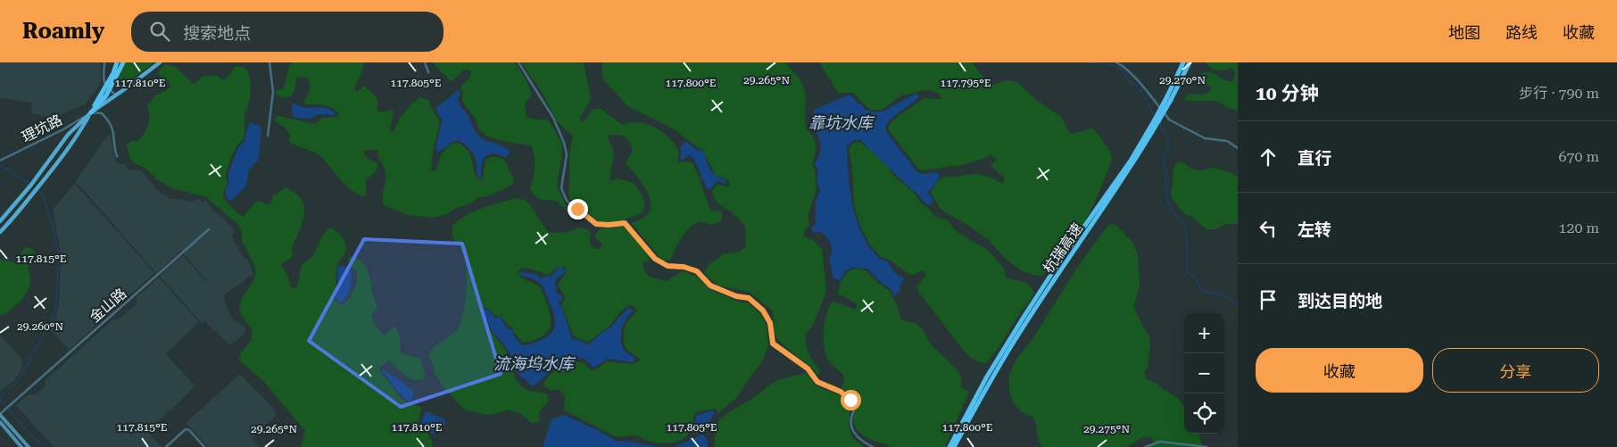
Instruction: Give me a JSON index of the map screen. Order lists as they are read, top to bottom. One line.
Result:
{"streets":{"highway":["杭瑞高速"],"street":["理坑路","金山路"]},"water":["靠坑水库","流海坞水库"],"page":{"header":"Roamly","search":"搜索地点","nav":["地图","路线","收藏"],"heading":["10 分钟","步行 · 790 m"],"list":[["直行","670 m"],["左转","120 m"],"到达目的地"],"map_buttons":["+","−"],"buttons":["收藏","分享"]},"coordinates":["29.265°N","29.270°N","117.810°E","117.805°E","117.800°E","117.795°E","117.815°E","29.260°N","29.275°N"]}
